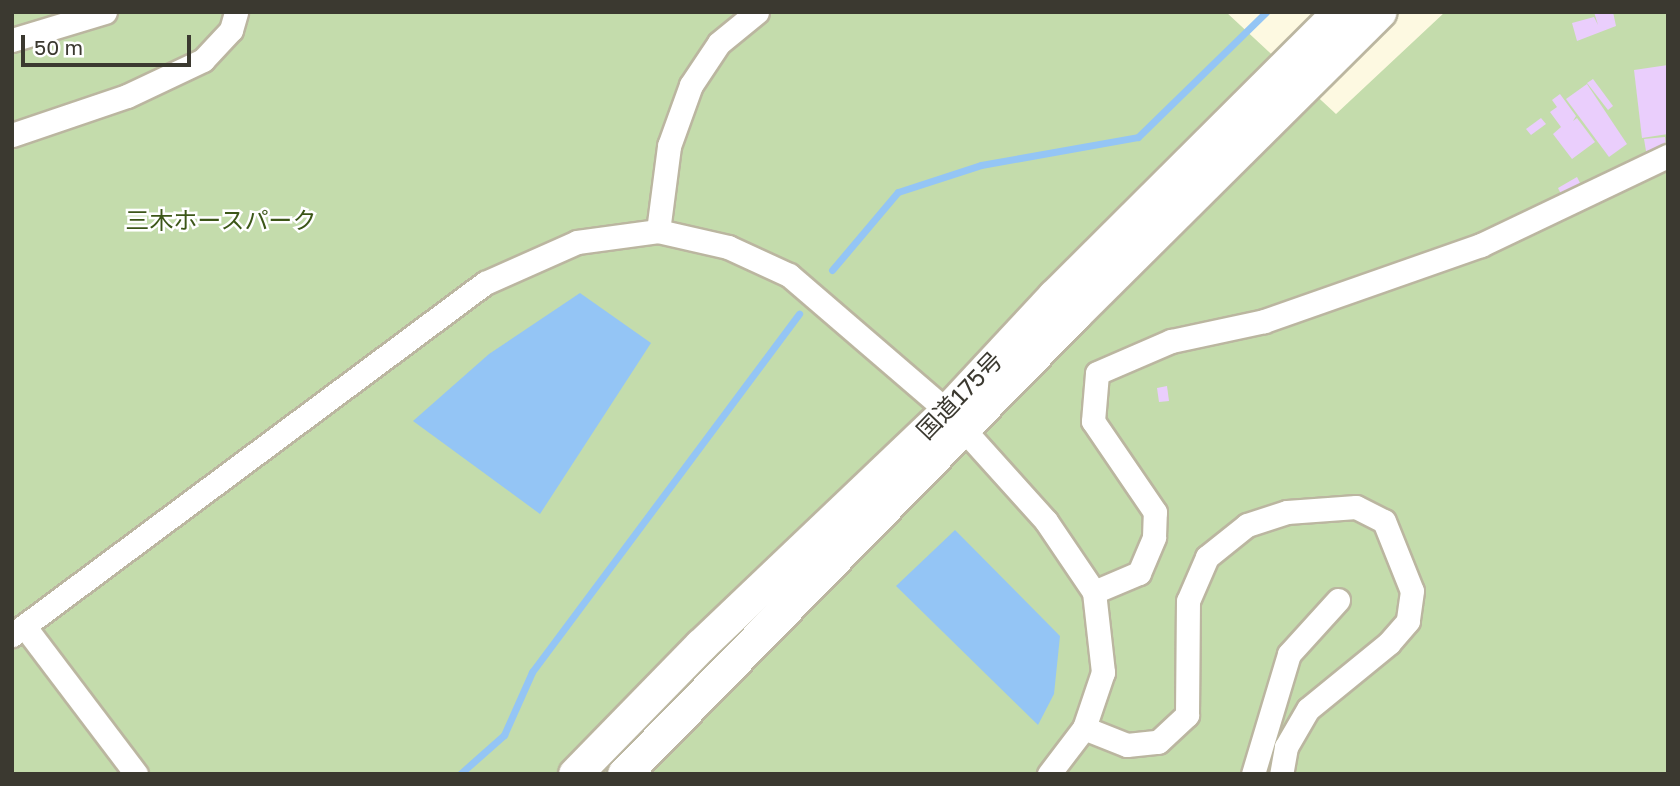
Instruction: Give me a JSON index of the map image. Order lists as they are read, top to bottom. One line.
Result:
{"streets":{"highway":["国道175号"]},"parks":["三木ホースパーク"],"scale_bar":"50 m"}
